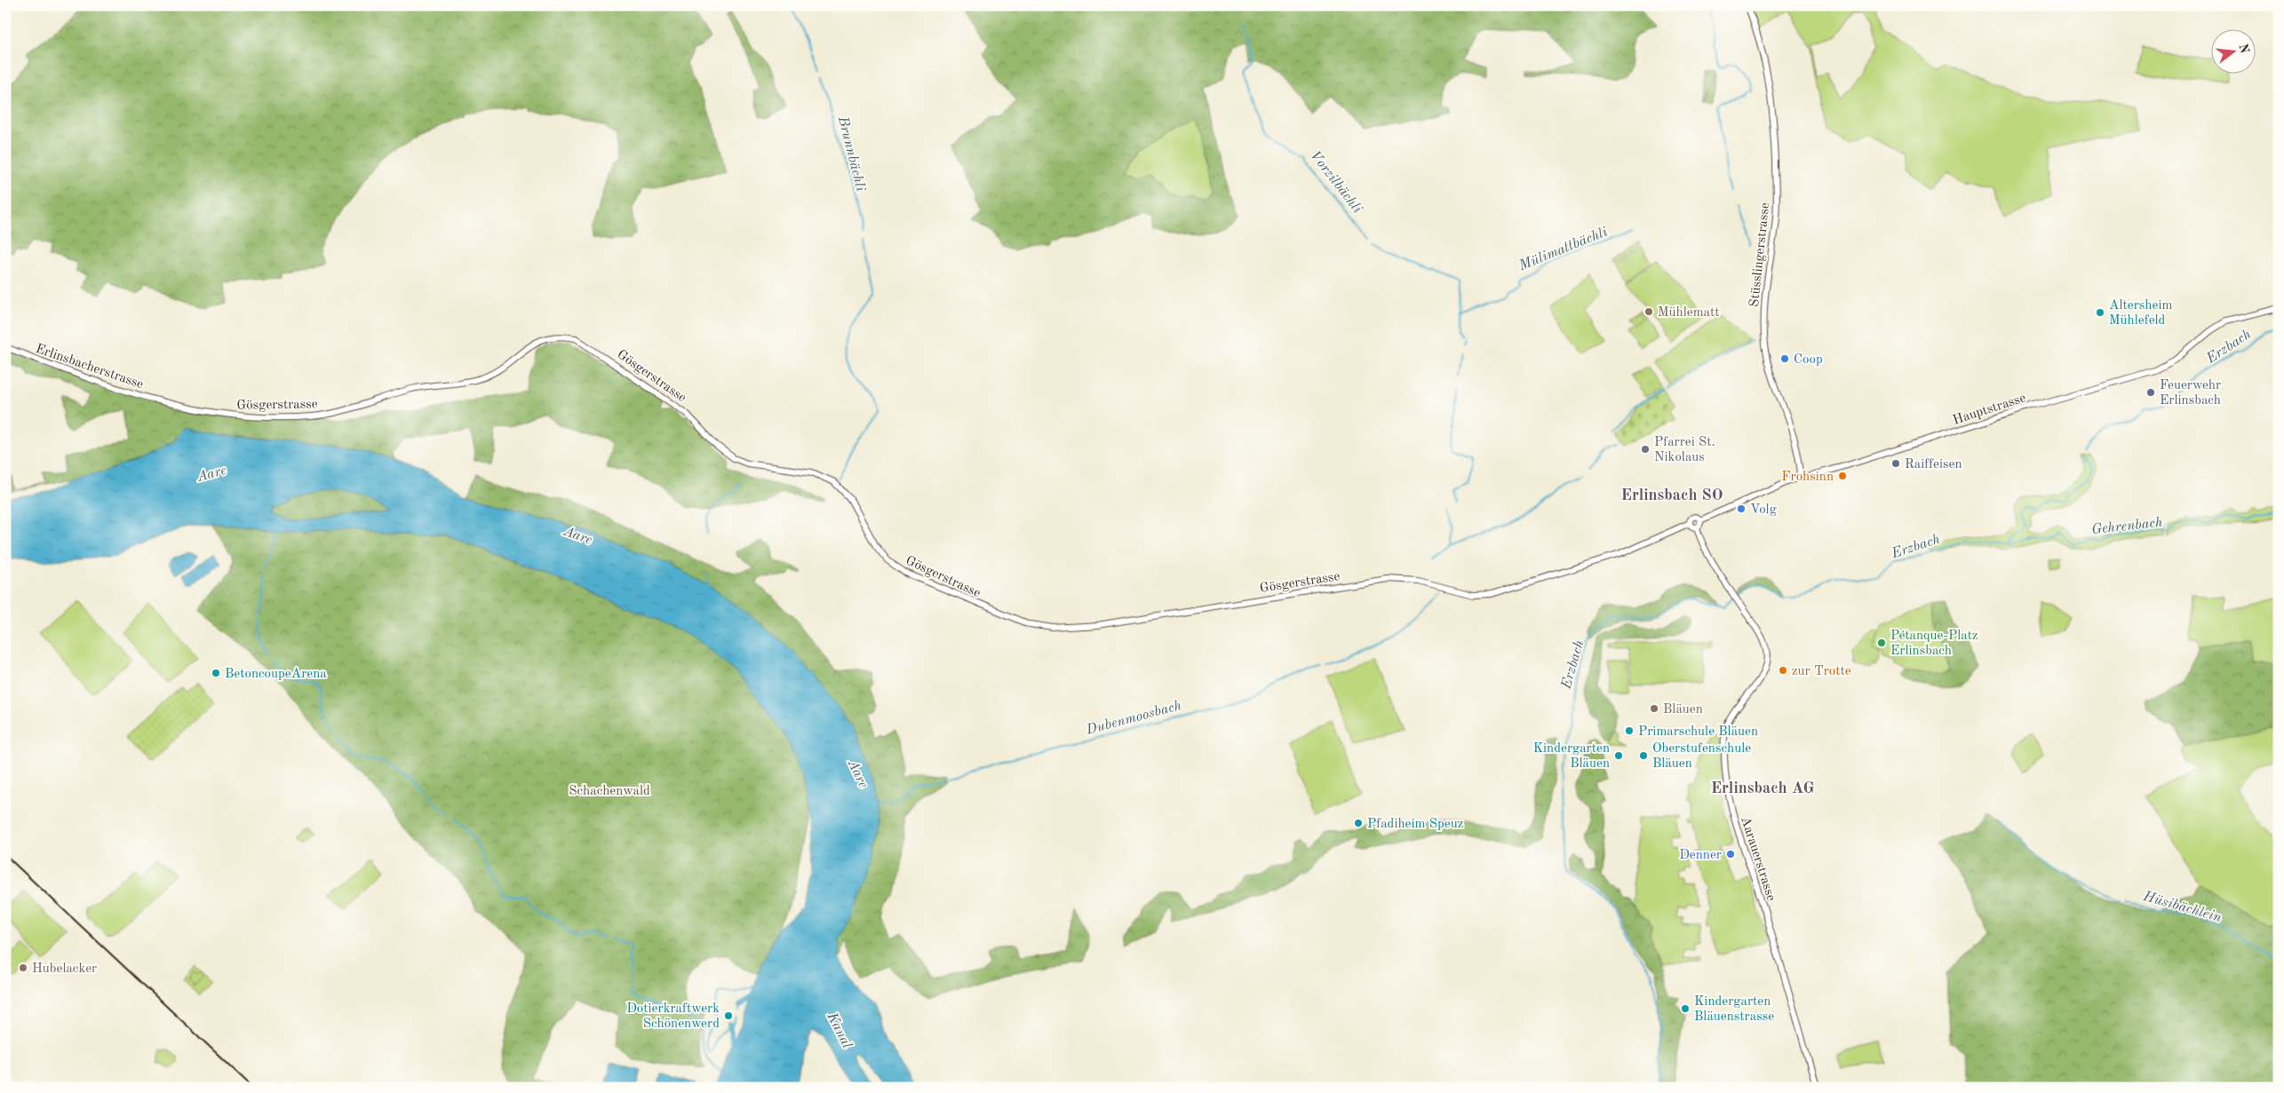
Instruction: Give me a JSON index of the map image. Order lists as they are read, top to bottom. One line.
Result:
{"streets":{"main road":["Stüsslingerstrasse","Erlinsbacherstrasse","Gösgerstrasse","Hauptstrasse","Aarauerstrasse"]},"crossings":[["Stüsslingerstrasse","Hauptstrasse"],["Erlinsbacherstrasse","Gösgerstrasse"],["Gösgerstrasse","Hauptstrasse"],["Gösgerstrasse","Aarauerstrasse"],["Hauptstrasse","Aarauerstrasse"]],"districts":["Erlinsbach SO","Erlinsbach AG"],"water":["Brunnbächli","Vorzilbächli","Mülimattbächli","Erzbach","Aare","Gehrenbach","Dubenmoosbach","Hüsibächlein","Kanal"],"parks":["Schachenwald"],"places":["Mühlematt","Altersheim Mühlefeld","Coop","Feuerwehr Erlinsbach","Pfarrei St. Nikolaus","Raiffeisen","Frohsinn","Volg","Pétanque-Platz Erlinsbach","zur Trotte","BetoncoupeArena","Bläuen","Primarschule Bläuen","Kindergarten Bläuen","Oberstufenschule Bläuen","Pfadiheim Speuz","Denner","Hubelacker","Kindergarten Bläuenstrasse","Dotierkraftwerk Schönenwerd"],"north":"right"}
